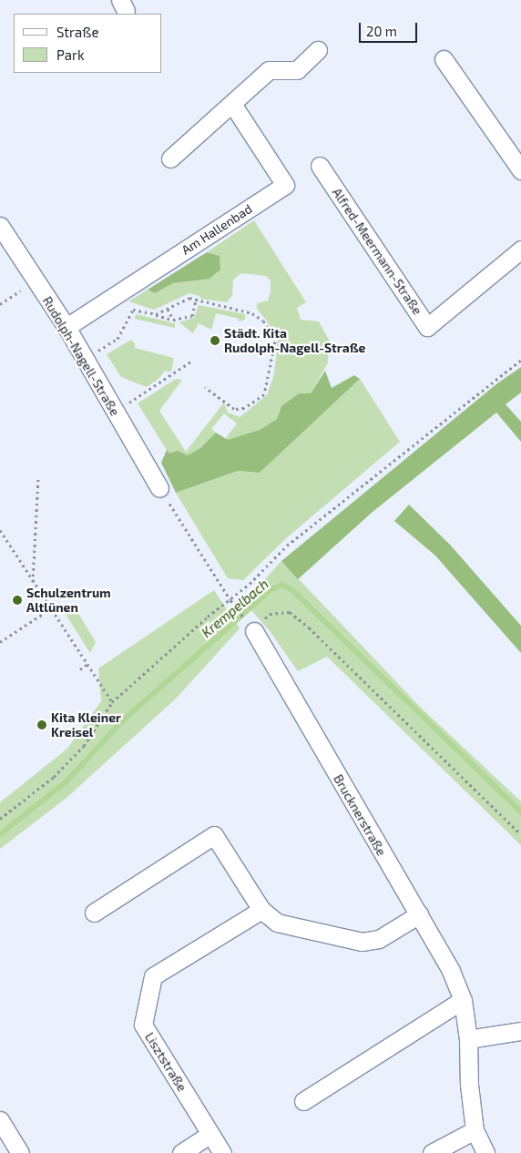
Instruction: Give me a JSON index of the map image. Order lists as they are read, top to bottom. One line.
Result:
{"streets":{"street":["Am Hallenbad","Alfred-Meermann-Straße","Rudolph-Nagell-Straße","Brucknerstraße","Lisztstraße"]},"crossings":[["Am Hallenbad","Rudolph-Nagell-Straße"]],"water":["Krempelbach"],"places":["Städt. Kita Rudolph-Nagell-Straße","Schulzentrum Altlünen","Kita Kleiner Kreisel"],"legend":["Straße","Park"],"scale_bar":"20 m"}
